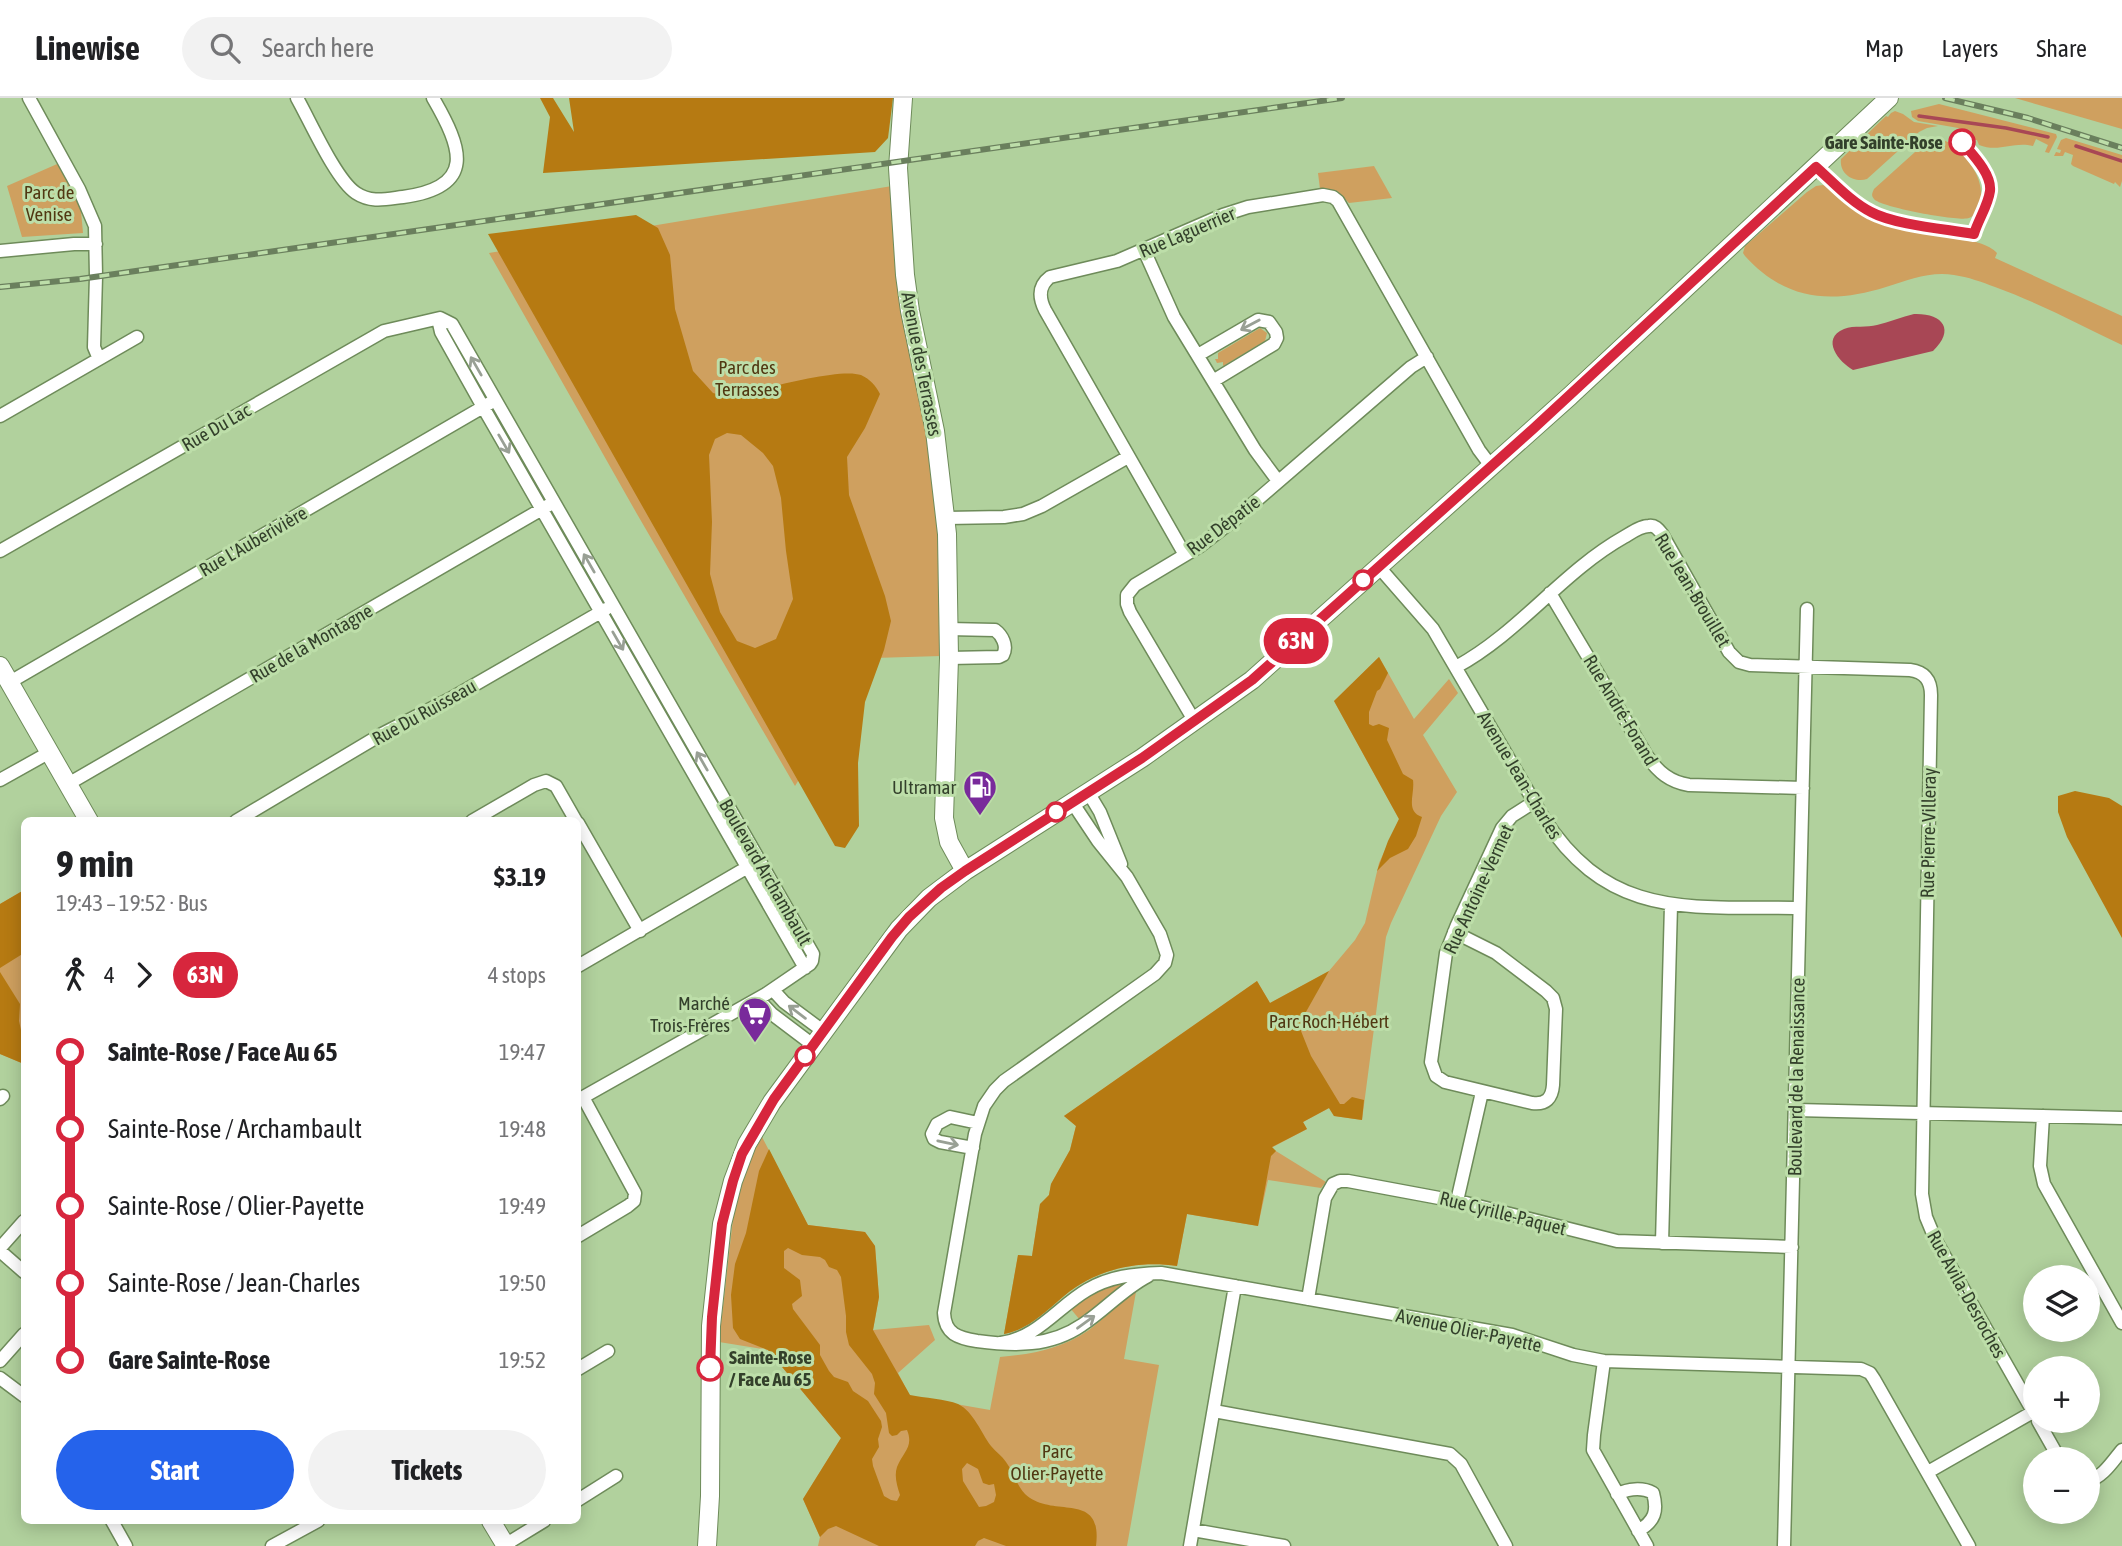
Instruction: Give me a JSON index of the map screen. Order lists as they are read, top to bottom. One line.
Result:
{"streets":{"street":["Rue Laguerrier","Avenue des Terrasses","Rue Du Lac","Rue Dépatie","Rue L'Auberivière","Rue Jean-Brouillet","Rue de la Montagne","Rue André-Forand","Rue Du Ruisseau","Avenue Jean-Charles","Rue Pierre-Villeray","Boulevard Archambault","Rue Antoine-Vermet","Boulevard de la Renaissance","Rue Cyrille-Paquet","Rue Avila-Desroches","Avenue Olier-Payette"]},"crossings":[["Rue Laguerrier","Rue Dépatie"],["Rue Du Lac","Boulevard Archambault"],["Rue L'Auberivière","Boulevard Archambault"],["Rue Jean-Brouillet","Rue André-Forand"],["Rue Jean-Brouillet","Avenue Jean-Charles"],["Rue Jean-Brouillet","Rue Pierre-Villeray"],["Rue Jean-Brouillet","Boulevard de la Renaissance"],["Rue de la Montagne","Boulevard Archambault"],["Rue André-Forand","Boulevard de la Renaissance"],["Rue Du Ruisseau","Boulevard Archambault"],["Avenue Jean-Charles","Rue Antoine-Vermet"],["Avenue Jean-Charles","Boulevard de la Renaissance"],["Rue Pierre-Villeray","Boulevard de la Renaissance"],["Rue Pierre-Villeray","Rue Avila-Desroches"],["Boulevard de la Renaissance","Rue Cyrille-Paquet"],["Boulevard de la Renaissance","Avenue Olier-Payette"],["Rue Cyrille-Paquet","Avenue Olier-Payette"]],"parks":["Parc de Venise","Parc des Terrasses","Parc Roch-Hébert","Parc Olier-Payette"],"places":{"other":["Gare Sainte-Rose","Sainte-Rose / Face Au 65"],"fuel station":["Ultramar"],"supermarket":["Marché Trois-Frères"]},"lines":["bus line 63N"],"page":{"header":"Linewise","search":"Search here","nav":["Map","Layers","Share"],"on_map":"63N","heading":["9 min","19:43 – 19:52 · Bus","$3.19"],"legs":["4","63N","4 stops"],"list":[{"name":"Sainte-Rose / Face Au 65","value":"19:47"},{"name":"Sainte-Rose / Archambault","value":"19:48"},{"name":"Sainte-Rose / Olier-Payette","value":"19:49"},{"name":"Sainte-Rose / Jean-Charles","value":"19:50"},{"name":"Gare Sainte-Rose","value":"19:52"}],"map_buttons":["+","−"],"buttons":["Start","Tickets"]}}
